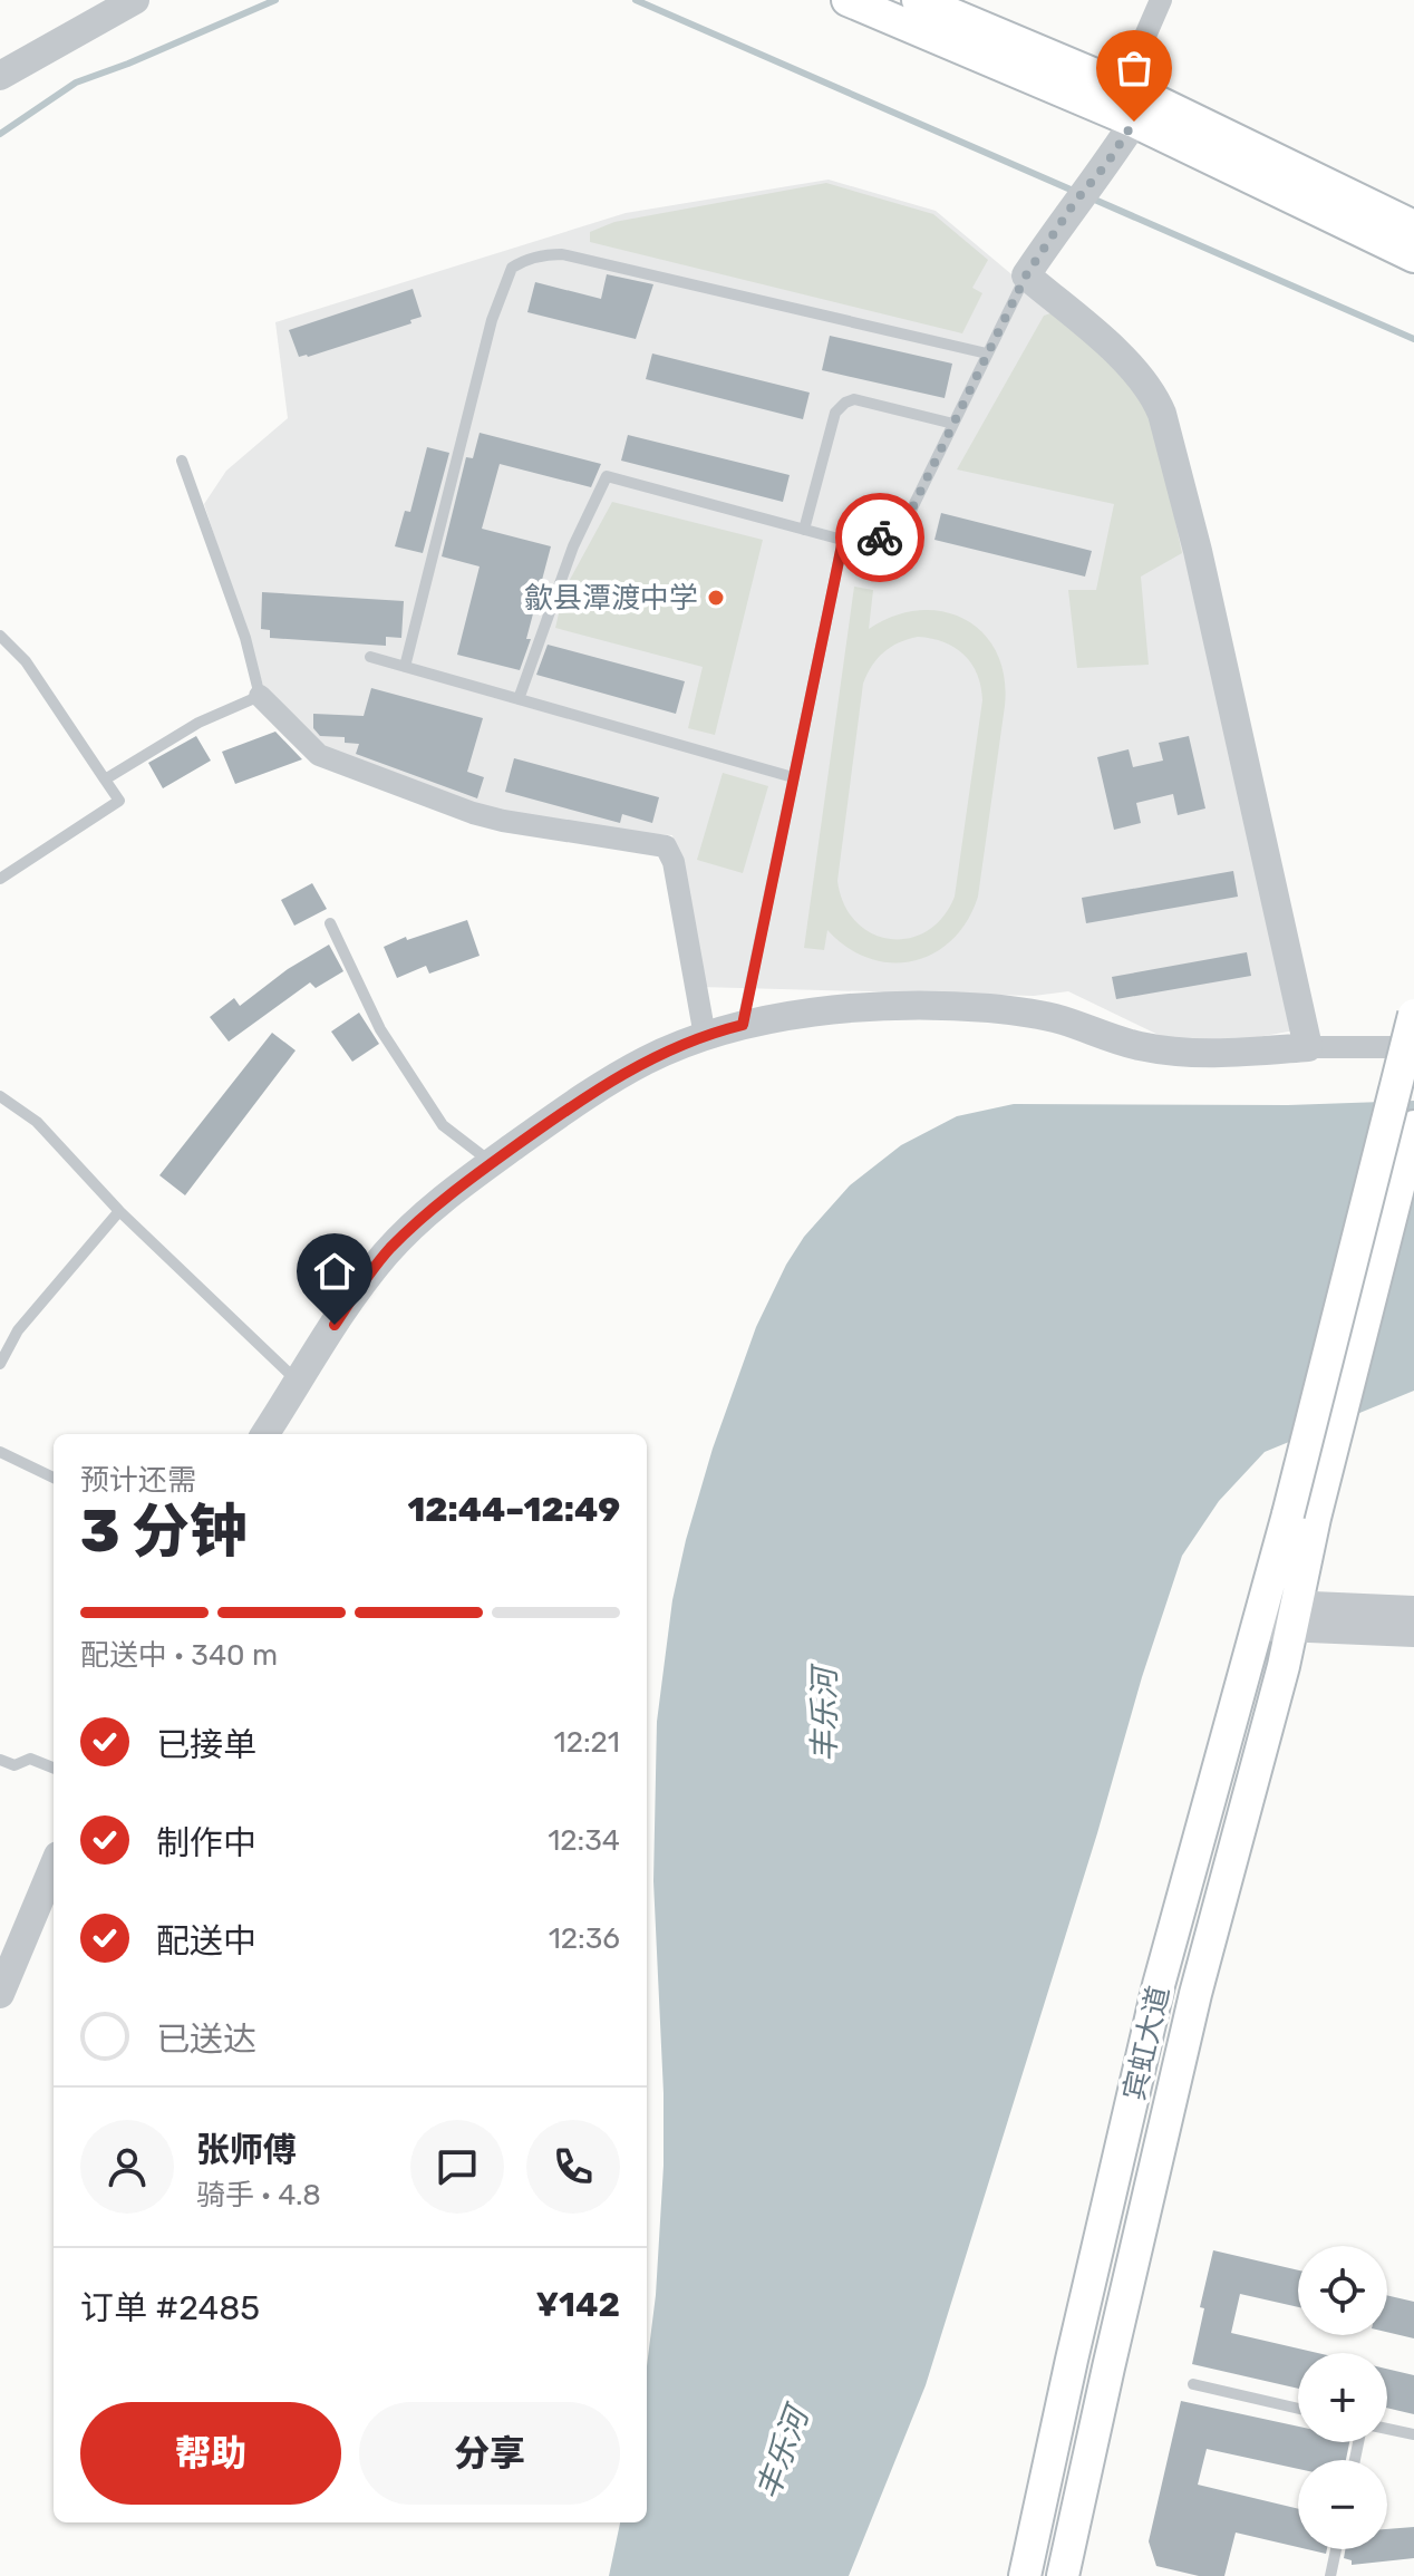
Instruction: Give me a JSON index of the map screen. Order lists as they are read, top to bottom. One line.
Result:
{"streets":{"main road":["宾虹大道"]},"water":["丰乐河"],"places":["歙县潭渡中学"],"page":{"heading":["3 分钟","预计还需","12:44–12:49"],"panel":["张师傅","骑手 · 4.8","订单 #2485","¥142"],"bar":"配送中 · 340 m","list":[["已接单","12:21"],["制作中","12:34"],["配送中","12:36"],"已送达"],"map_buttons":["+","−"],"buttons":["帮助","分享"]}}
